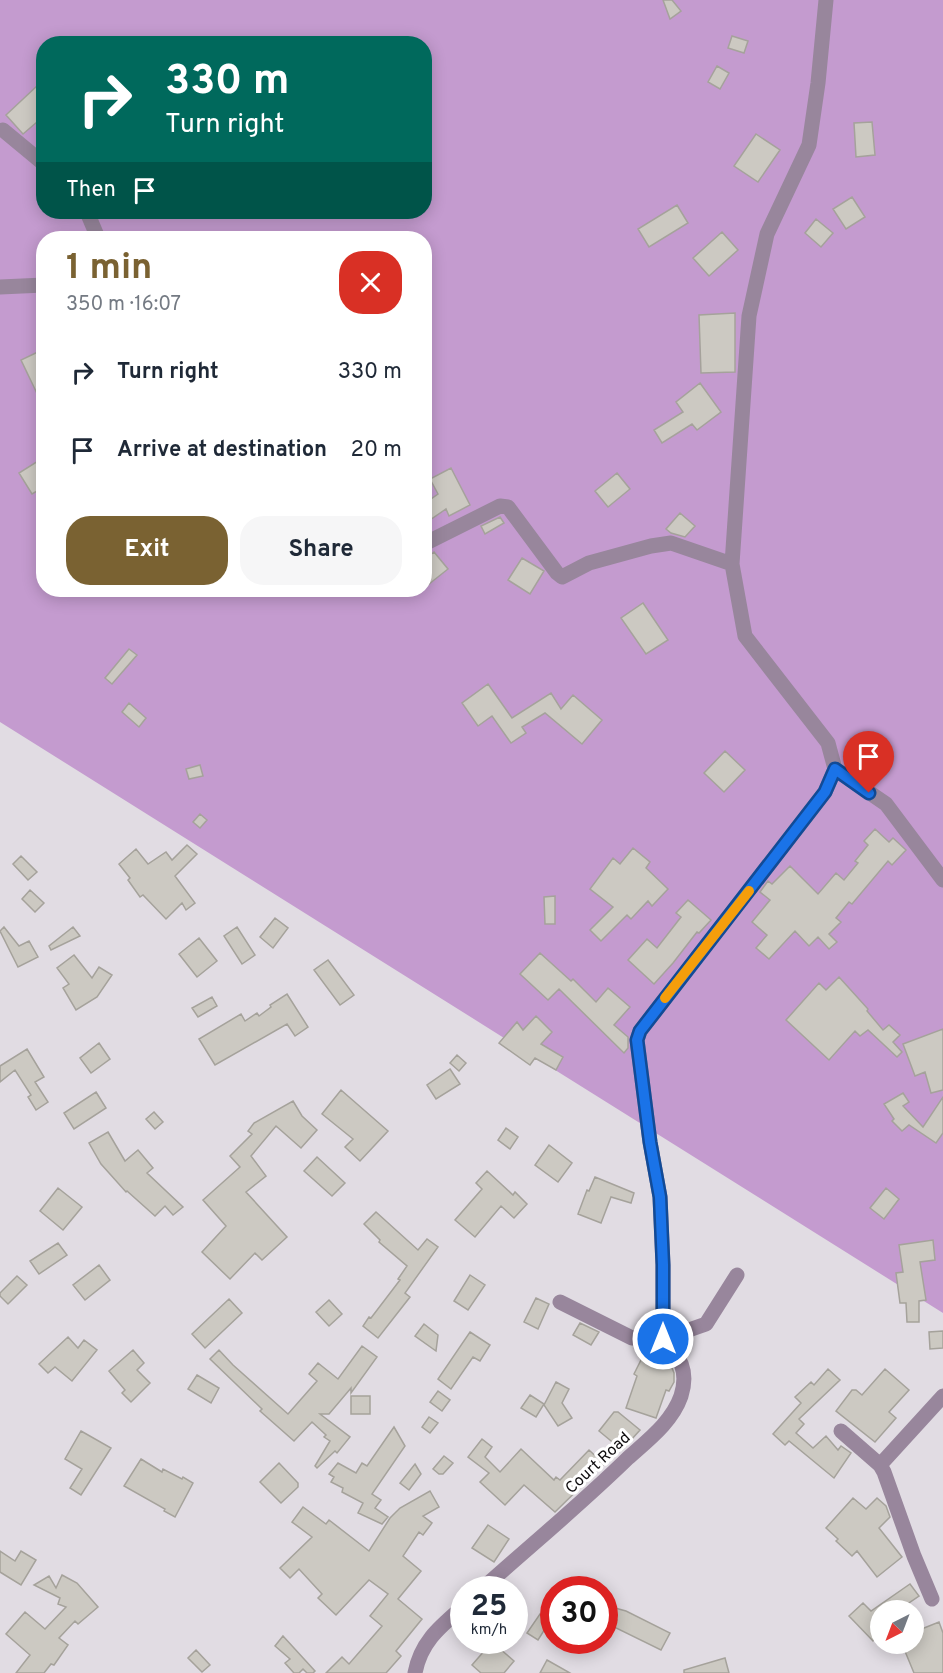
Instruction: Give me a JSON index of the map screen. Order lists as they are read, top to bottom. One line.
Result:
{"streets":{"street":["Court Road"]},"north":"bottom left","page":{"turn":["330 m","Turn right"],"then":"Then","heading":["1 min","350 m · 16:07"],"list":[{"name":"Turn right","value":"330 m"},{"name":"Arrive at destination","value":"20 m"}],"buttons":["Exit","Share"],"speed":"25 km/h","limit":"30"}}
